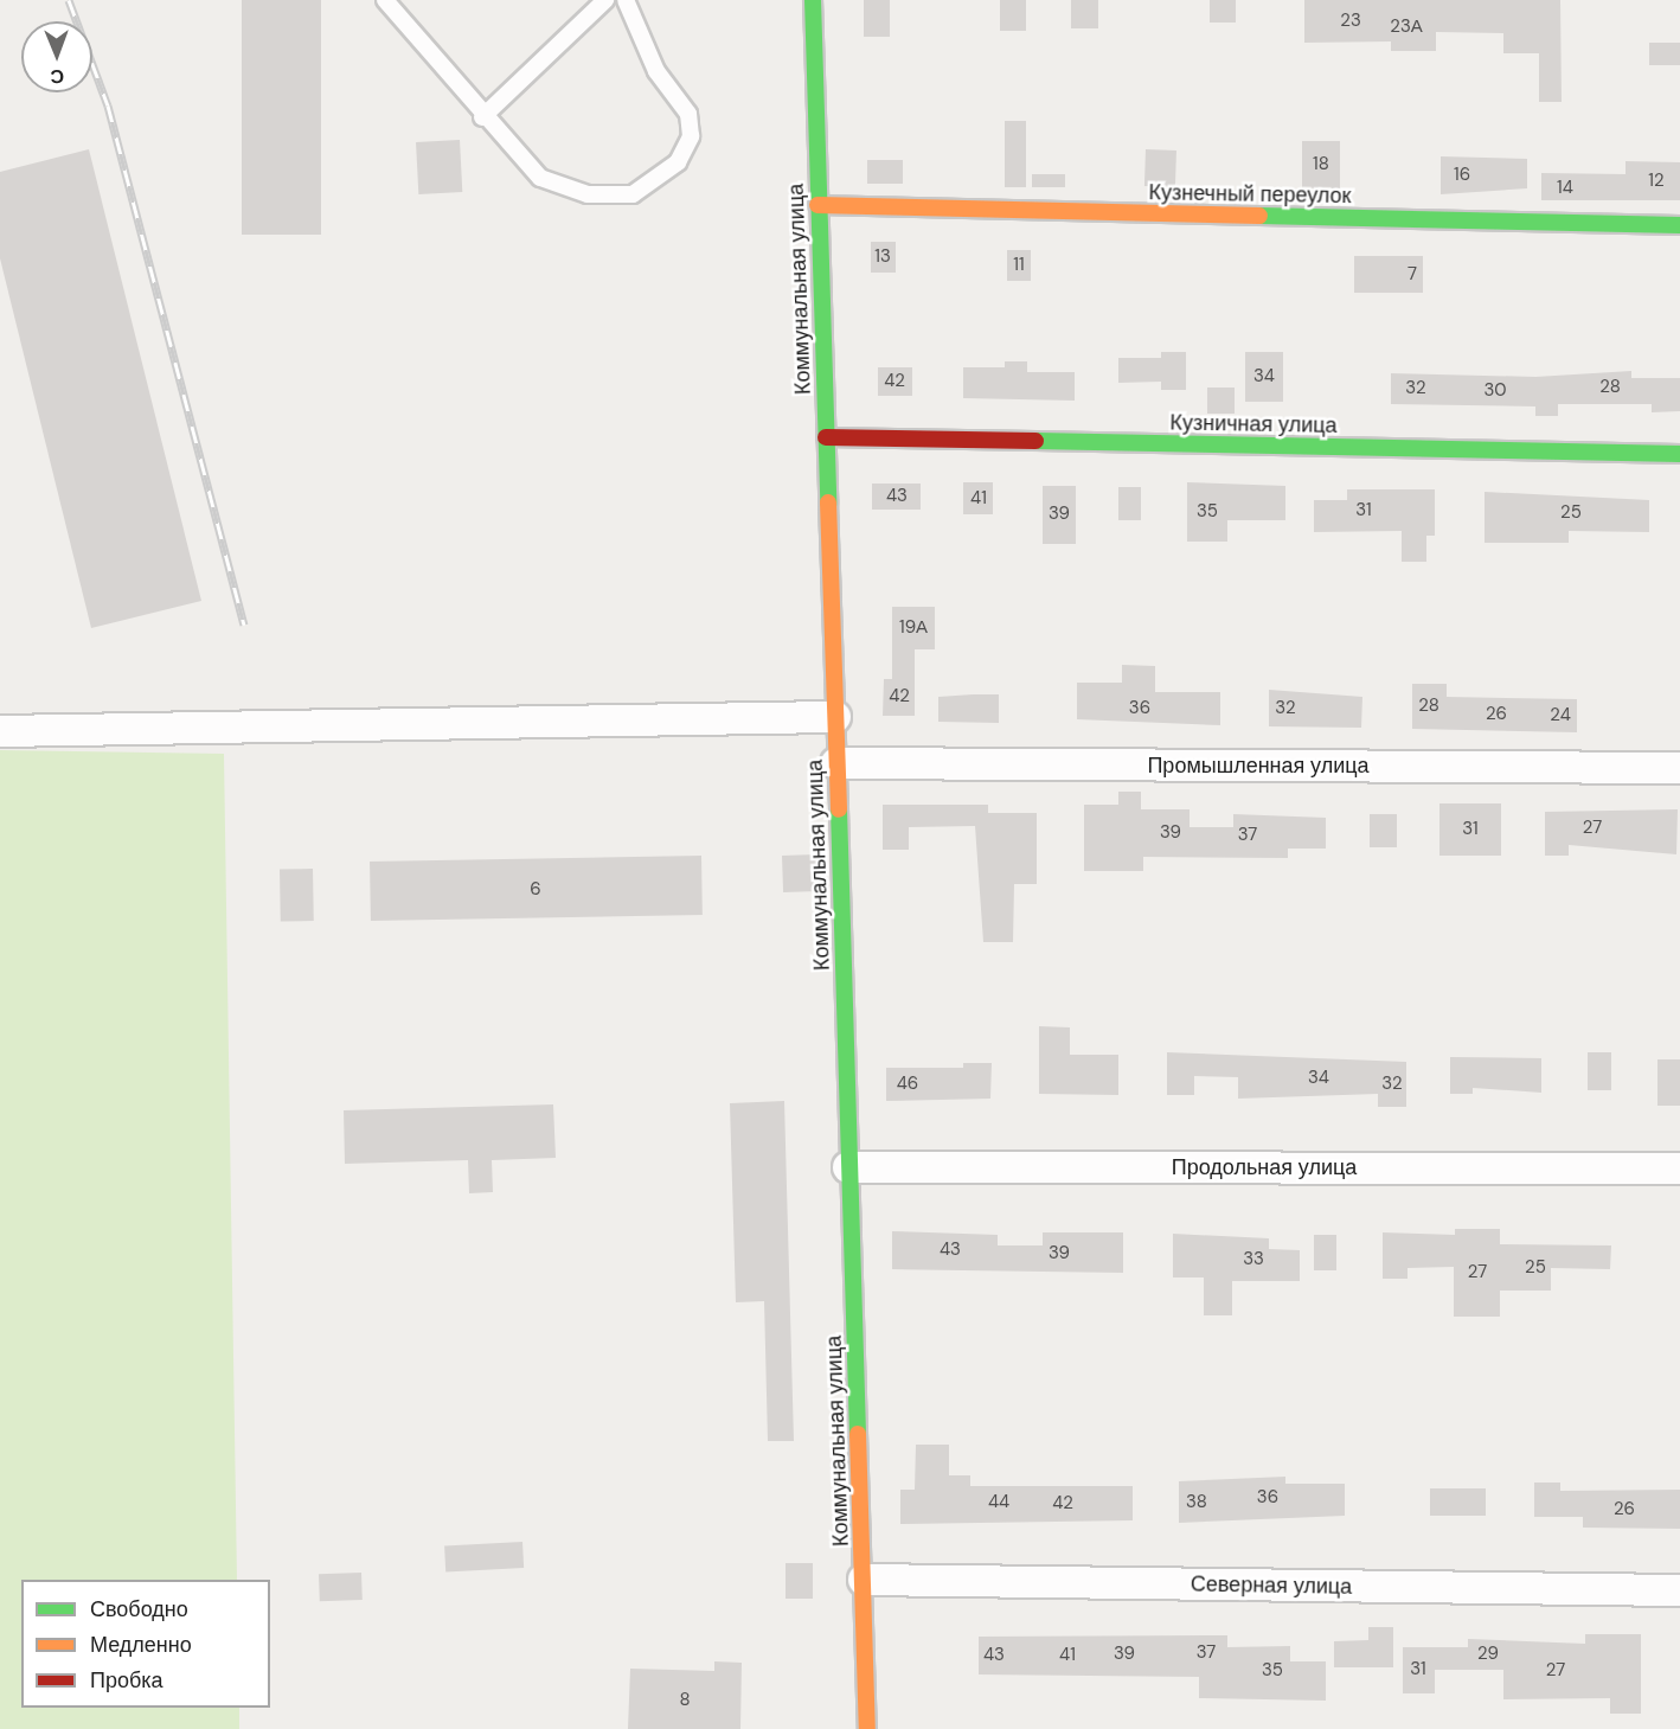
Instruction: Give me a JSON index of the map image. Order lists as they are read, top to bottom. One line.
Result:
{"streets":{"street":["Кузнечный переулок","Коммунальная улица","Кузничная улица","Промышленная улица","Продольная улица","Северная улица"]},"crossings":[["Кузнечный переулок","Коммунальная улица"],["Коммунальная улица","Кузничная улица"],["Коммунальная улица","Промышленная улица"],["Коммунальная улица","Продольная улица"],["Коммунальная улица","Северная улица"]],"house_numbers":["23","23А","18","16","12","14","13","11","7","34","42","28","32","30","43","41","31","35","25","39","19А","42","28","36","32","26","24","27","31","39","37","6","34","46","32","43","39","33","25","27","36","44","38","42","26","37","39","29","43","41","31","35","27","8"],"legend":["Свободно","Медленно","Пробка"],"north":"bottom"}
